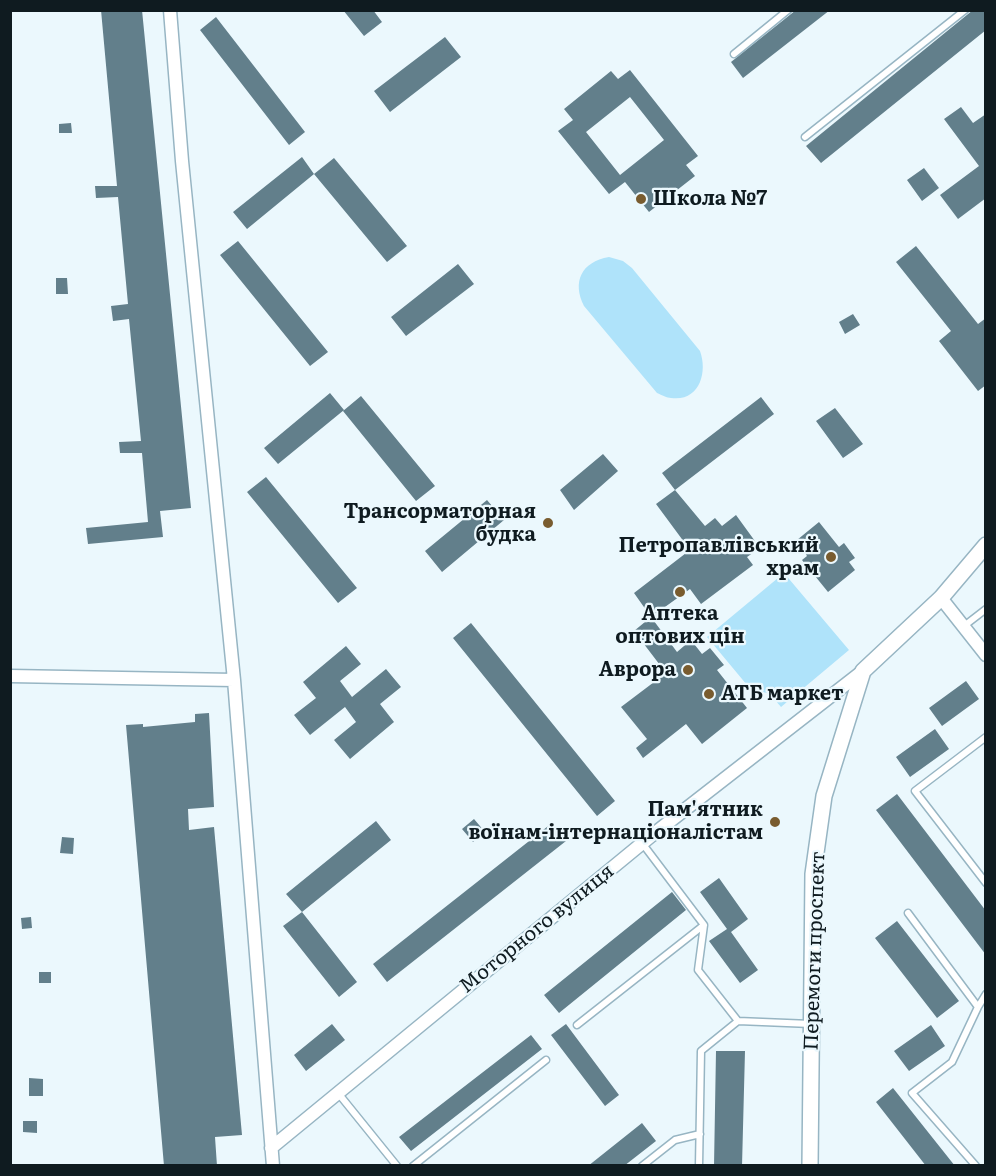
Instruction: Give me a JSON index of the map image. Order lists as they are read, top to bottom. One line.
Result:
{"streets":{"street":["Моторного вулиця","Перемоги проспект"]},"crossings":[["Моторного вулиця","Перемоги проспект"]],"places":["Школа №7","Трансорматорная будка","Петропавлівський храм","Аптека оптових цін","Аврора","АТБ маркет","Пам'ятник воїнам-інтернаціоналістам"]}
